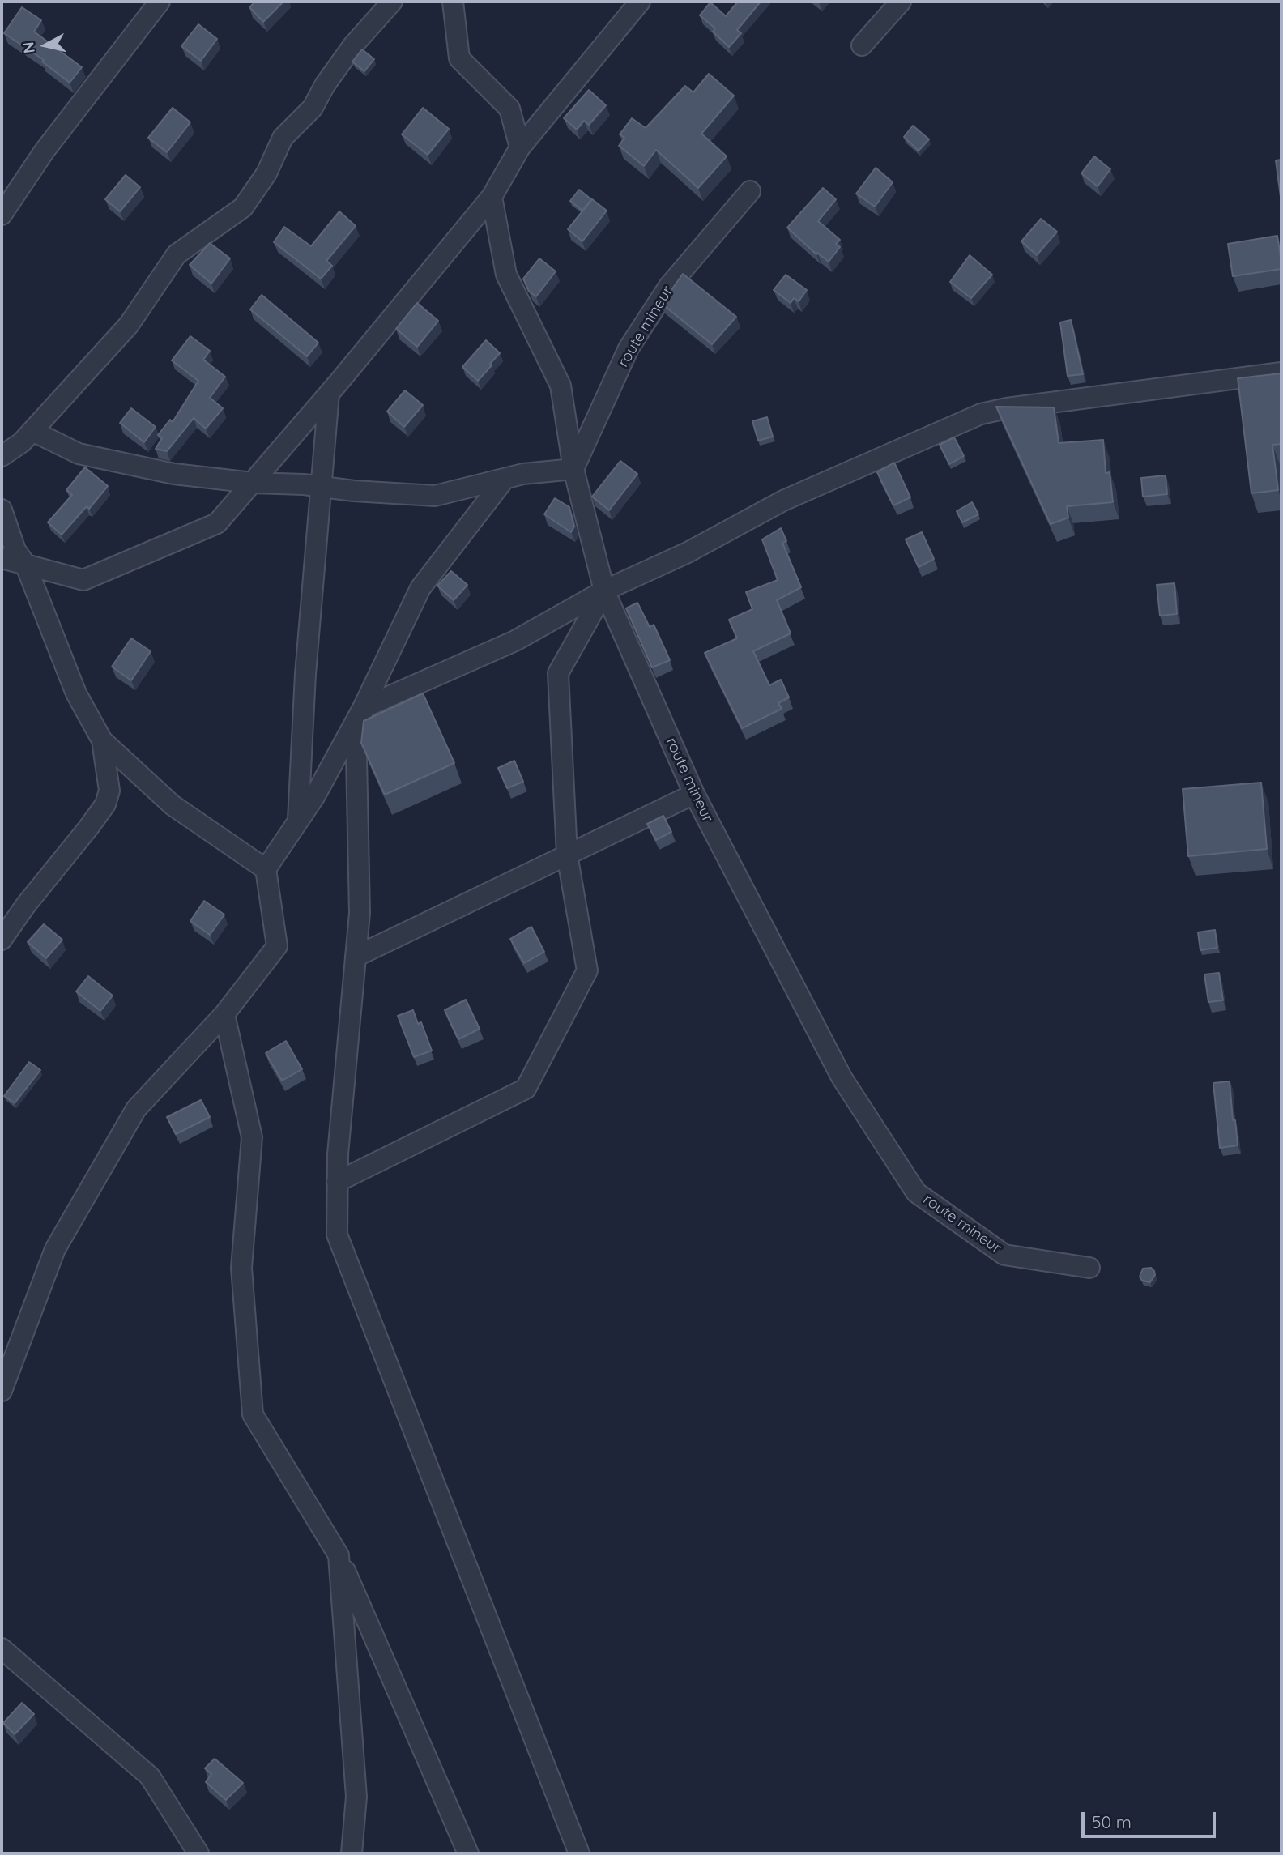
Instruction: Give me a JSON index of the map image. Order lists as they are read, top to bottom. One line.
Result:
{"streets":{"street":["route mineur"]},"scale_bar":"50 m","north":"left"}
